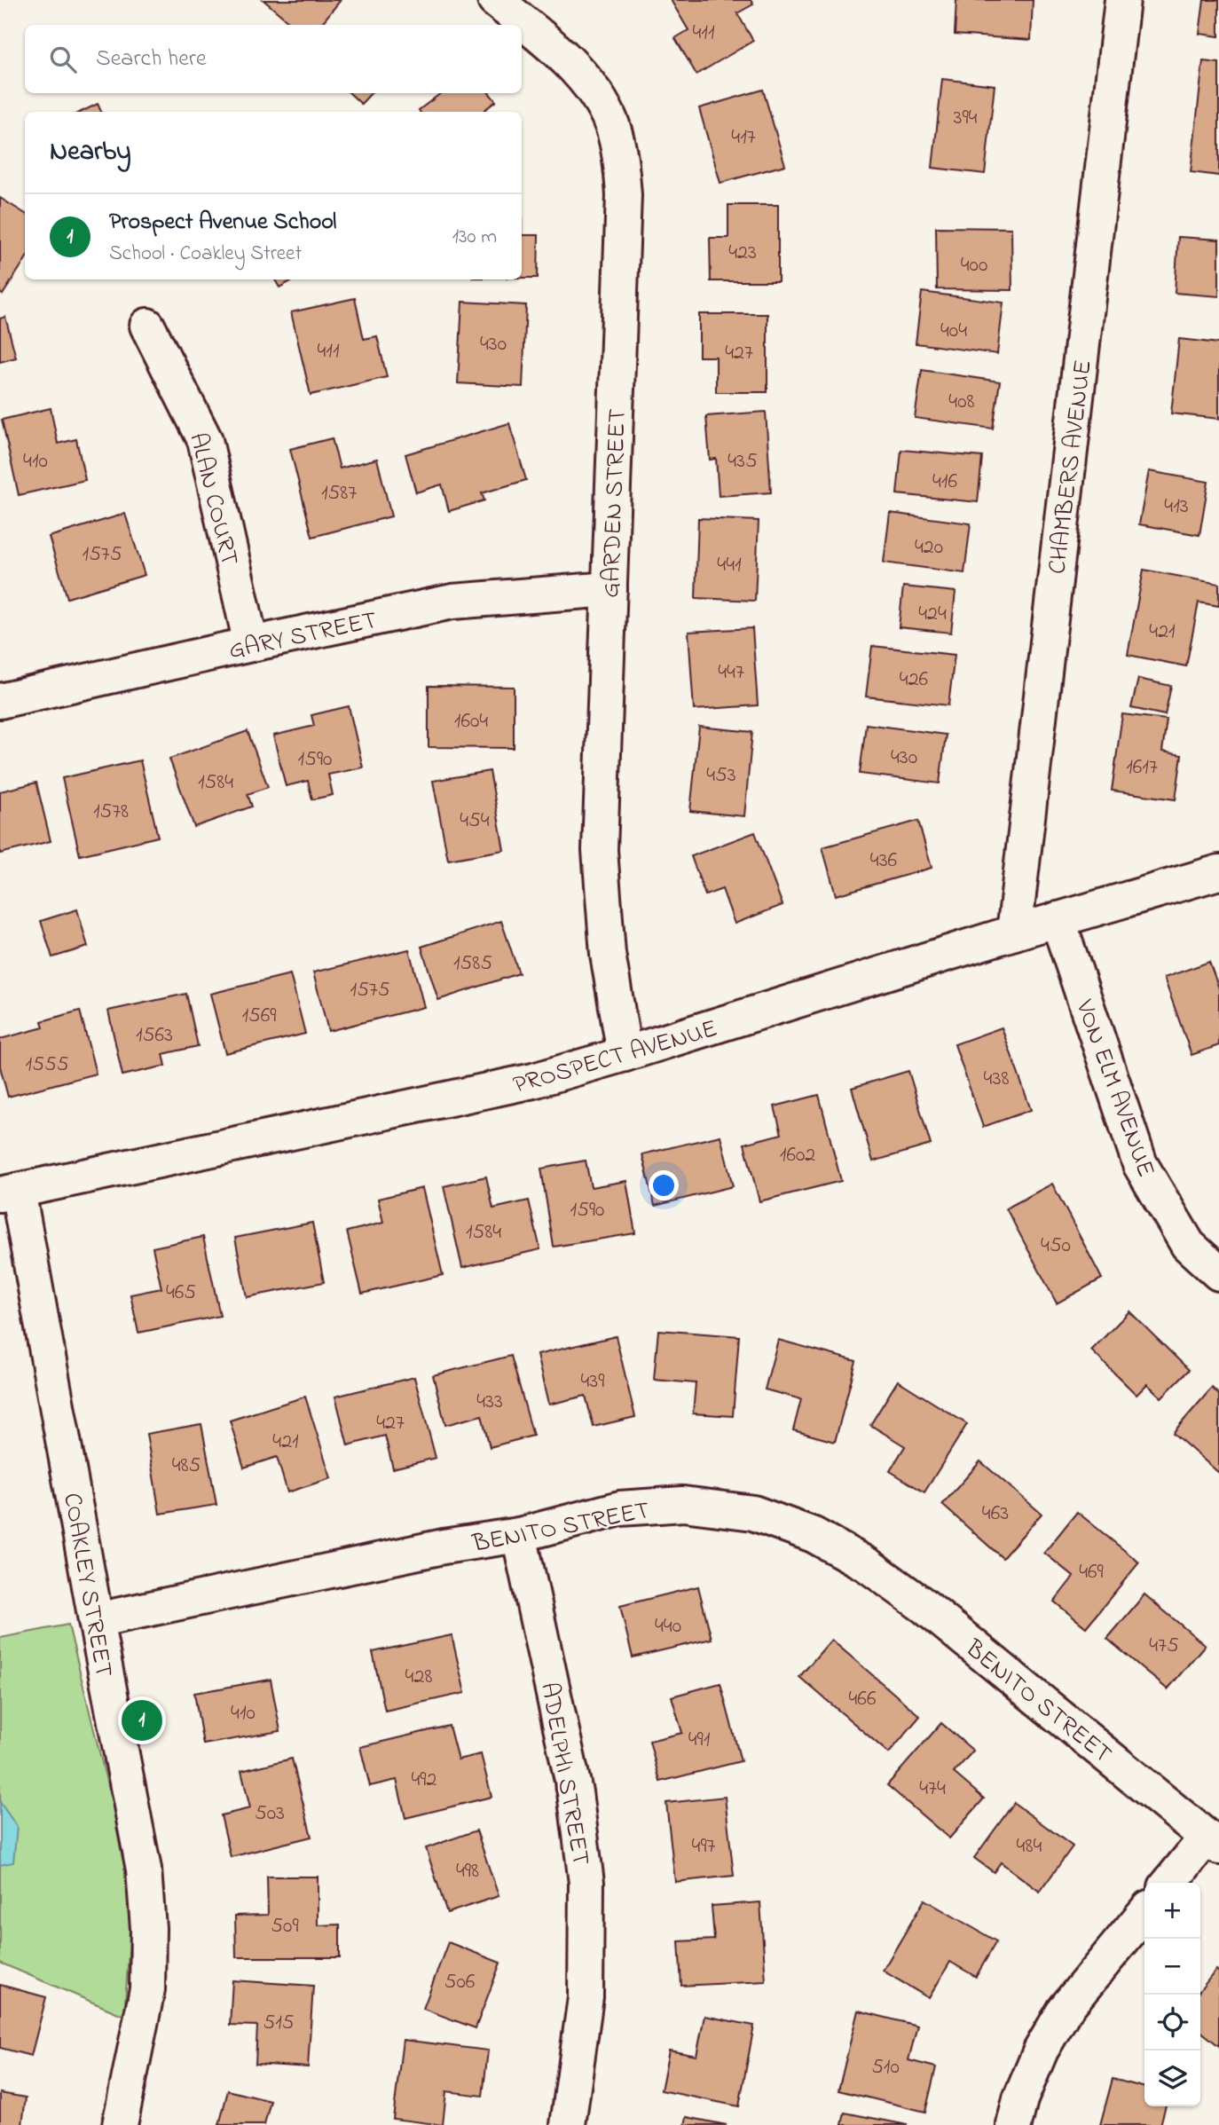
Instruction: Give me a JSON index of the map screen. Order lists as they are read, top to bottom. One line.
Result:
{"streets":{"street":["CHAMBERS AVENUE","ALAN COURT","GARDEN STREET","GARY STREET","PROSPECT AVENUE","VON ELM AVENUE","BENITO STREET","COAKLEY STREET","ADELPHI STREET"]},"crossings":[["CHAMBERS AVENUE","PROSPECT AVENUE"],["ALAN COURT","GARY STREET"],["GARDEN STREET","GARY STREET"],["GARDEN STREET","PROSPECT AVENUE"],["PROSPECT AVENUE","VON ELM AVENUE"],["PROSPECT AVENUE","COAKLEY STREET"],["BENITO STREET","COAKLEY STREET"],["BENITO STREET","ADELPHI STREET"]],"house_numbers":["411","394","417","423","400","404","430","411","427","408","410","435","416","1587","413","420","1575","441","424","421","447","426","1604","430","1590","1617","453","1584","1578","454","436","1585","1575","1569","1563","1555","438","1602","1590","1584","450","465","439","433","427","421","485","463","469","440","475","428","466","410","491","492","474","503","497","484","498","509","506","515","510"],"page":{"search":"Search here","heading":"Nearby","list":[{"mark":"1","name":"Prospect Avenue School","note":"School · Coakley Street","value":"130 m"}],"pins":"1","map_buttons":["+","−"]}}
